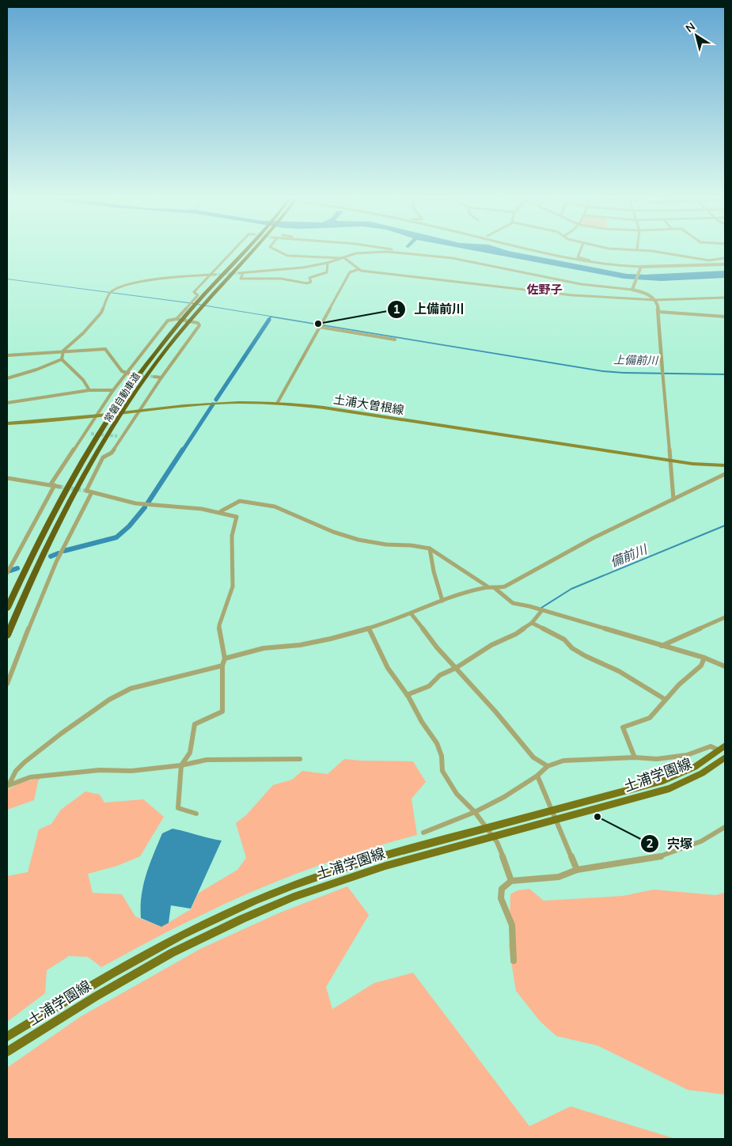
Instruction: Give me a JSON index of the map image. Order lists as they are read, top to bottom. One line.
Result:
{"streets":{"highway":["常磐自動車道"],"main road":["土浦大曽根線","土浦学園線"]},"districts":["佐野子"],"water":["上備前川","備前川"],"places":["上備前川","宍塚"],"north":"top left"}
